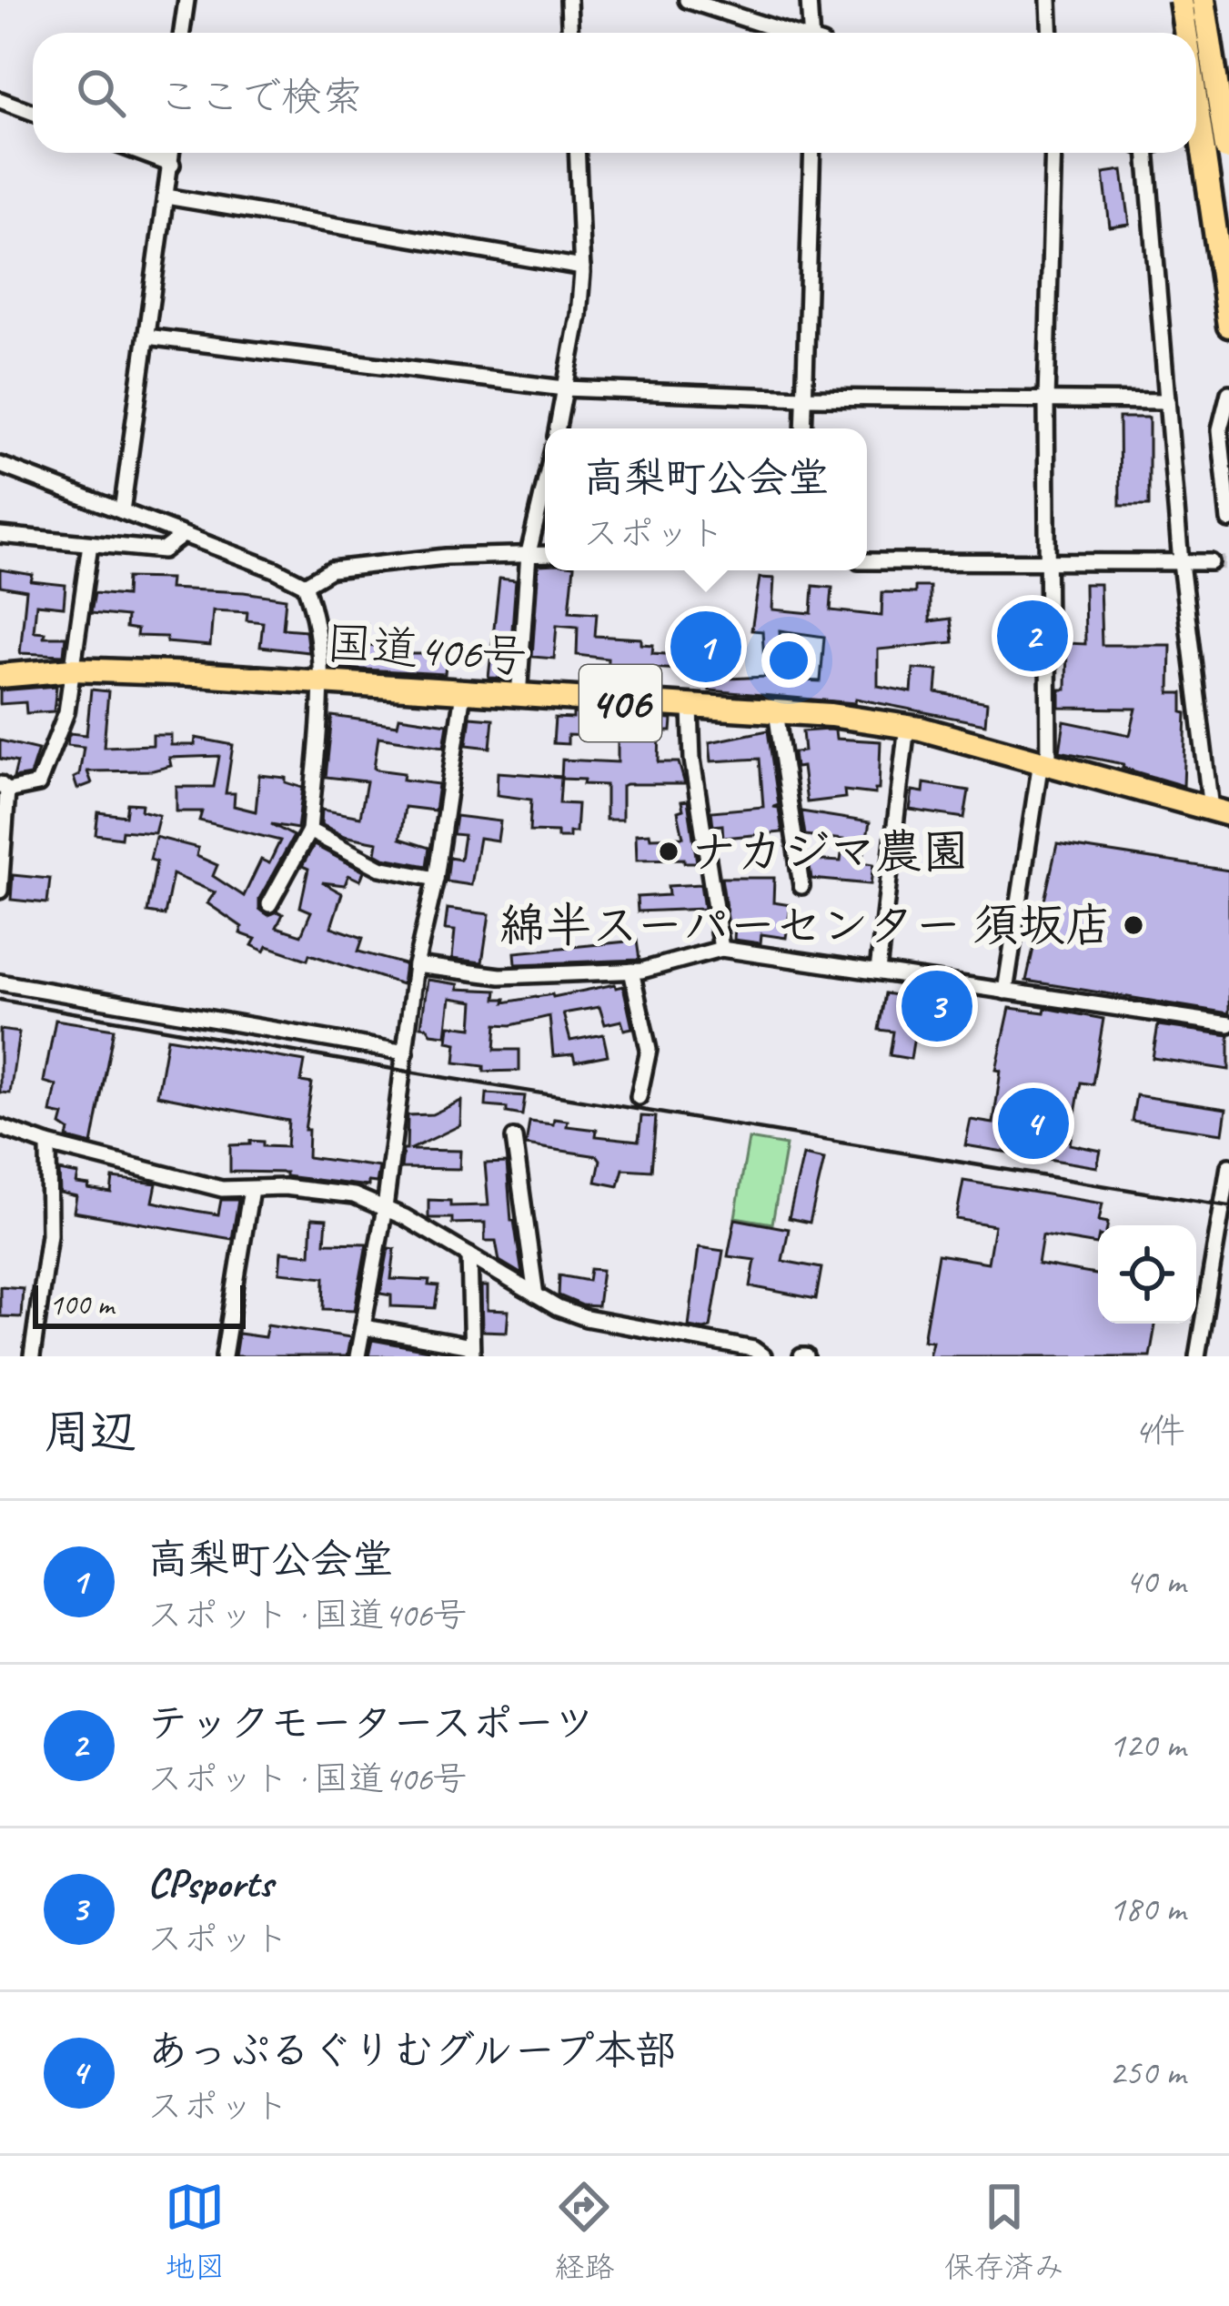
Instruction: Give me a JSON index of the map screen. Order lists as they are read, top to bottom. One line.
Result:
{"streets":{"highway":["国道406号","406"]},"places":["ナカジマ農園","綿半スーパーセンター 須坂店"],"scale_bar":"100 m","page":{"search":"ここで検索","popup":["高梨町公会堂","スポット"],"pins":["2","1","3","4"],"scale":"100 m","heading":["周辺","4件"],"list":[{"mark":"1","name":"高梨町公会堂","note":"スポット · 国道406号","value":"40 m"},{"mark":"2","name":"テックモータースポーツ","note":"スポット · 国道406号","value":"120 m"},{"mark":"3","name":"CPsports","note":"スポット","value":"180 m"},{"mark":"4","name":"あっぷるぐりむグループ本部","note":"スポット","value":"250 m"}],"nav":["地図","経路","保存済み"]}}
